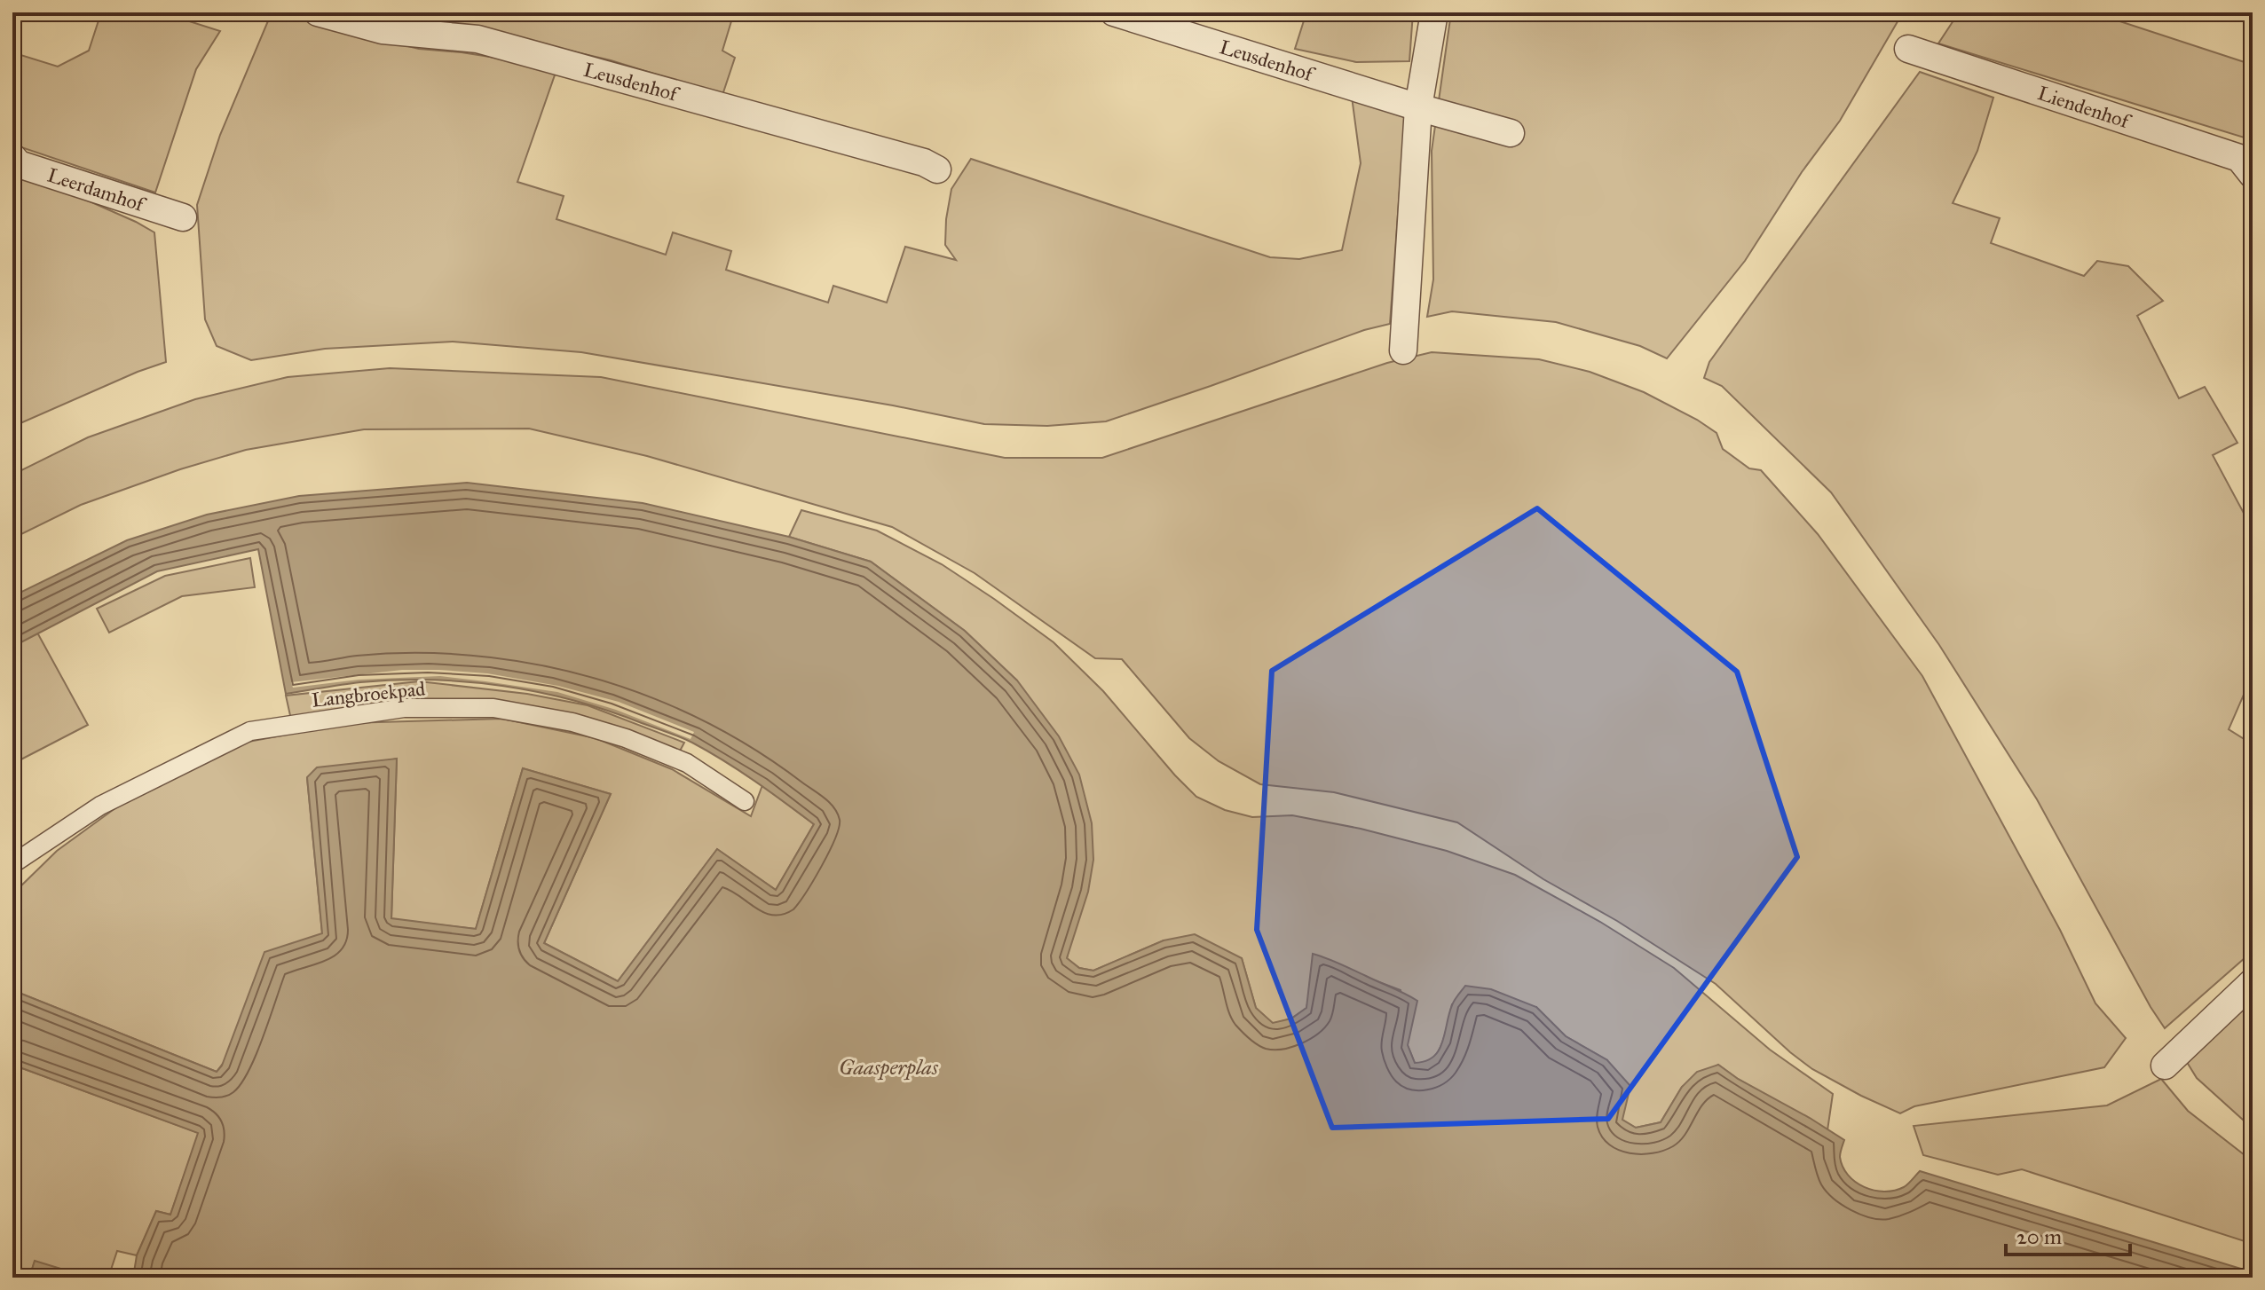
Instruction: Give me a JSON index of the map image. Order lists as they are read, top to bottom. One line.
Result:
{"streets":{"street":["Leusdenhof","Liendenhof","Leerdamhof"],"lane":["Langbroekpad"]},"water":["Gaasperplas"],"scale_bar":"20 m"}
